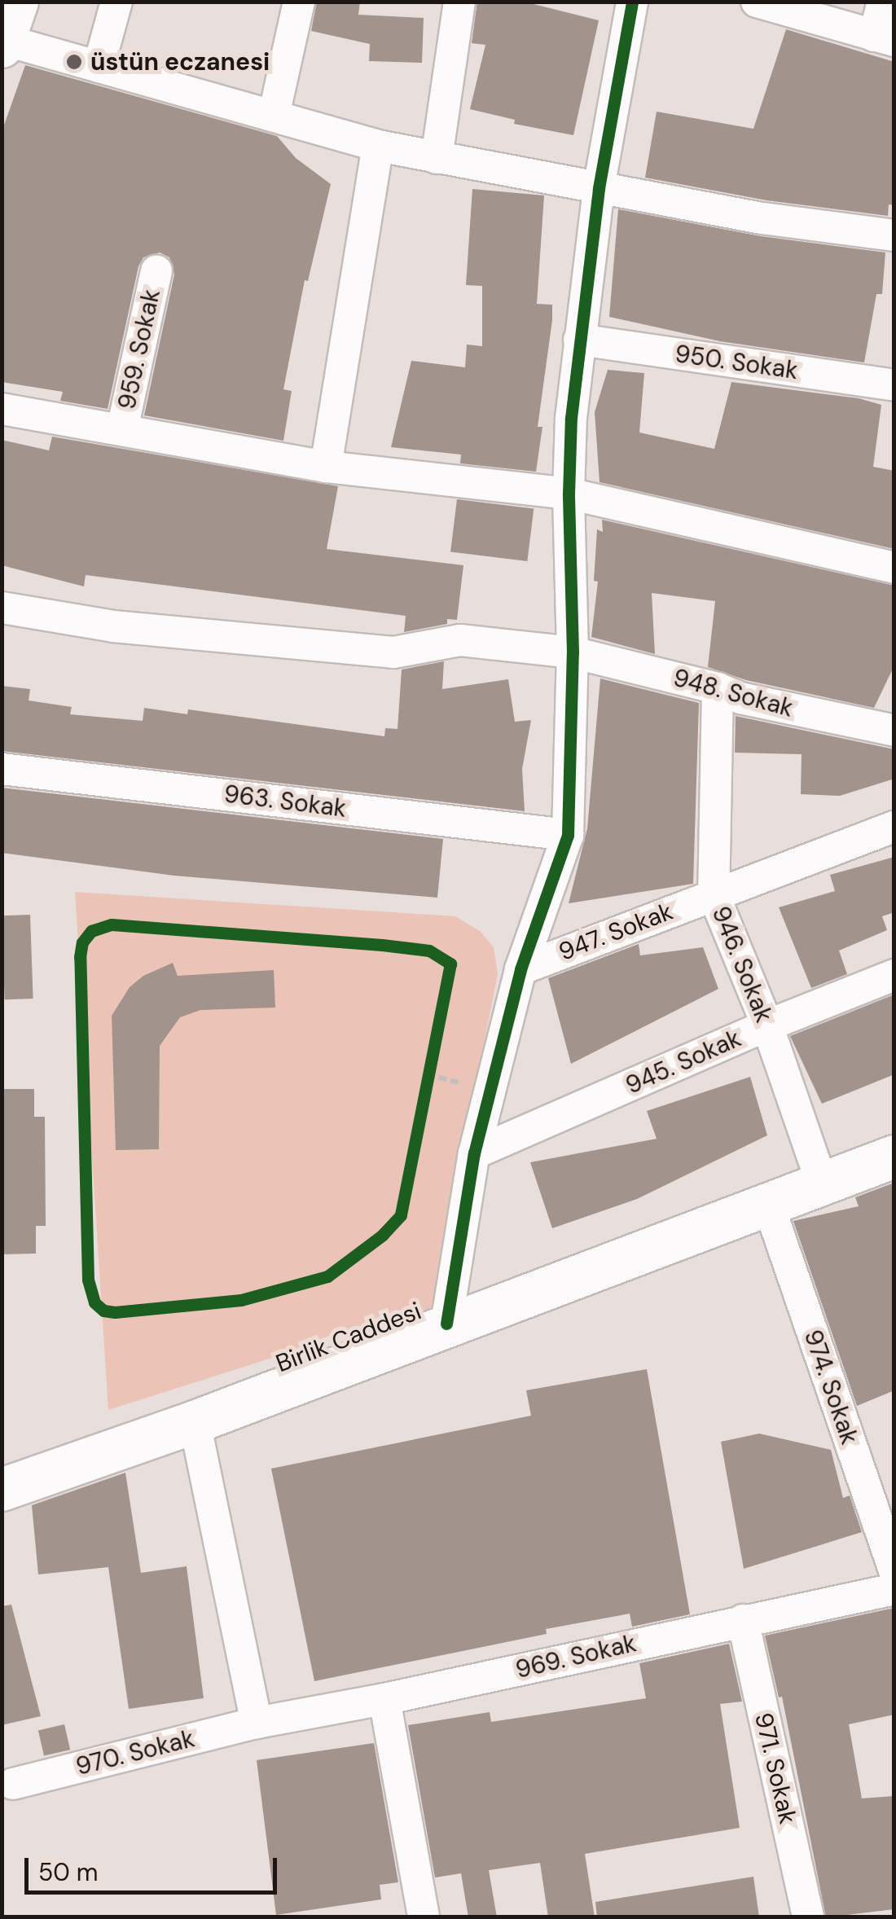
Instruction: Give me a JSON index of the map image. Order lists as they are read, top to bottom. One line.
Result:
{"streets":{"main road":["Birlik Caddesi"],"street":["959. Sokak","950. Sokak","948. Sokak","963. Sokak","947. Sokak","946. Sokak","945. Sokak","974. Sokak","969. Sokak","970. Sokak","971. Sokak"]},"crossings":[["948. Sokak","946. Sokak"],["947. Sokak","946. Sokak"],["946. Sokak","945. Sokak"],["946. Sokak","Birlik Caddesi"],["Birlik Caddesi","974. Sokak"],["969. Sokak","970. Sokak"],["969. Sokak","971. Sokak"]],"places":["üstün eczanesi"],"scale_bar":"50 m"}
